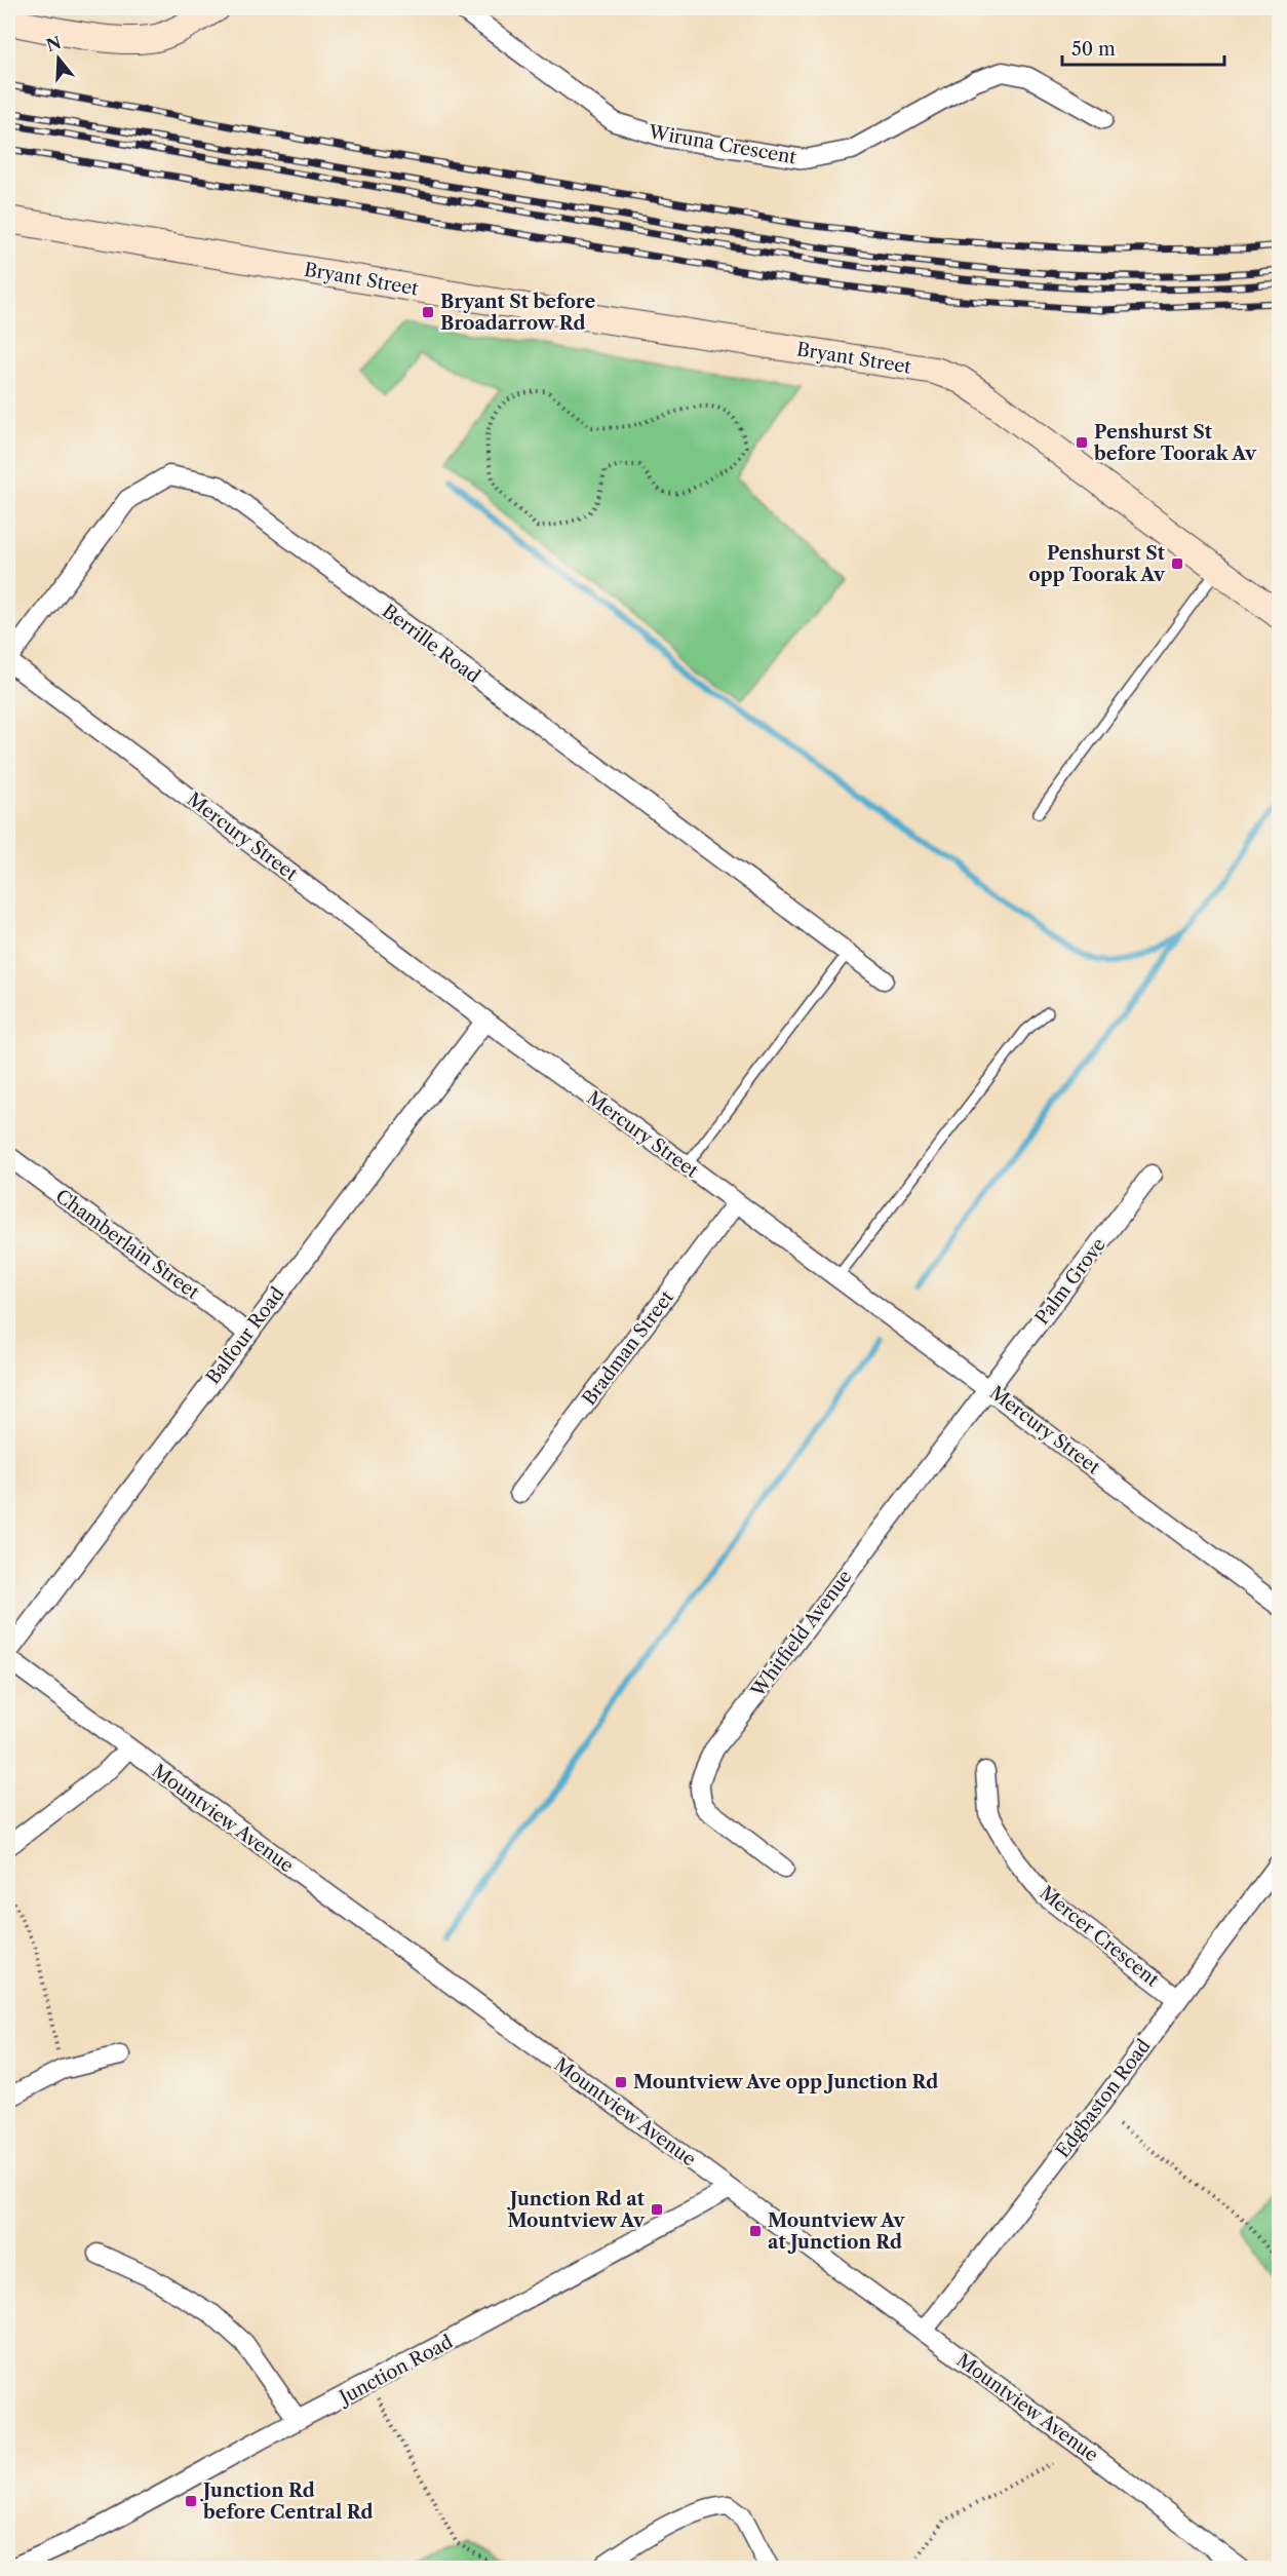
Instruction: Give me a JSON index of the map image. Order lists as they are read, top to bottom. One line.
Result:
{"streets":{"street":["Wiruna Crescent","Bryant Street","Berrille Road","Mercury Street","Chamberlain Street","Palm Grove","Balfour Road","Bradman Street","Whitfield Avenue","Mountview Avenue","Mercer Crescent","Edgbaston Road","Junction Road"]},"crossings":[["Berrille Road","Mercury Street"],["Mercury Street","Palm Grove"],["Mercury Street","Balfour Road"],["Mercury Street","Bradman Street"],["Mercury Street","Whitfield Avenue"],["Chamberlain Street","Balfour Road"],["Palm Grove","Whitfield Avenue"],["Mountview Avenue","Edgbaston Road"],["Mountview Avenue","Junction Road"],["Mercer Crescent","Edgbaston Road"]],"places":{"transit":["Bryant St before Broadarrow Rd","Penshurst St before Toorak Av","Penshurst St opp Toorak Av","Mountview Ave opp Junction Rd","Junction Rd at Mountview Av","Mountview Av at Junction Rd","Junction Rd before Central Rd"]},"scale_bar":"50 m","north":"top"}
